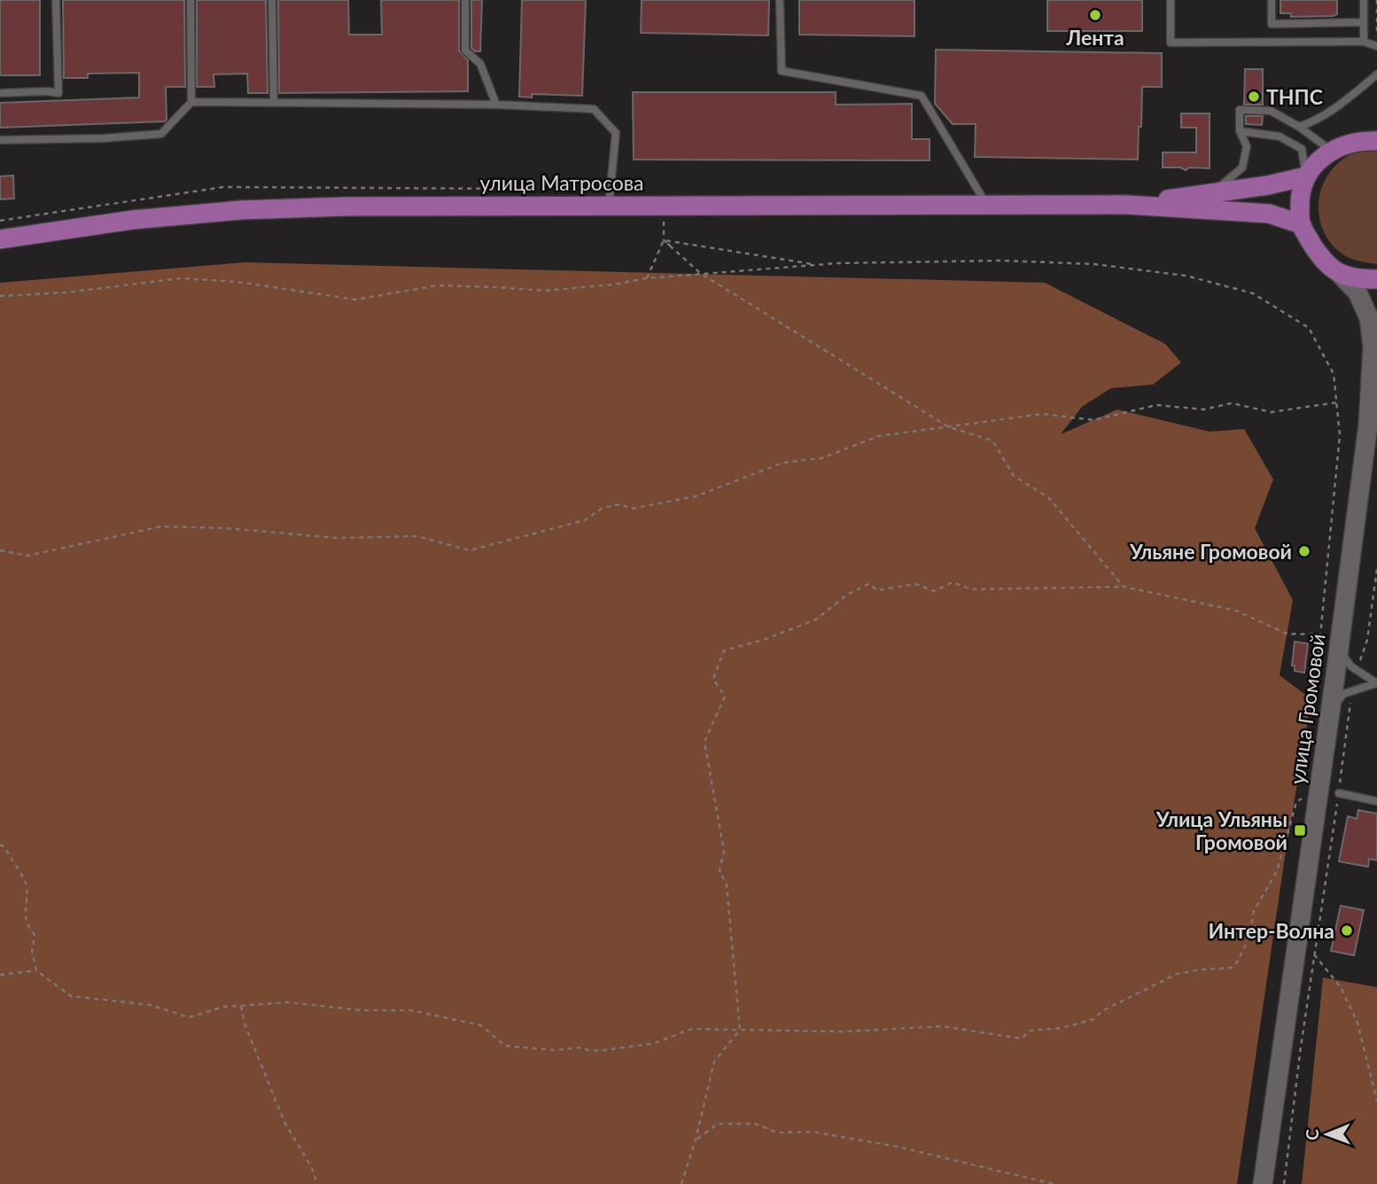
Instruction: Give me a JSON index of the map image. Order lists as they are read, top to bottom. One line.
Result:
{"streets":{"main road":["улица Матросова","улица Громовой"]},"places":{"other":["Лента","ТНПС","Ульяне Громовой","Интер-Волна"],"transit":["Улица Ульяны Громовой"]},"north":"left"}
